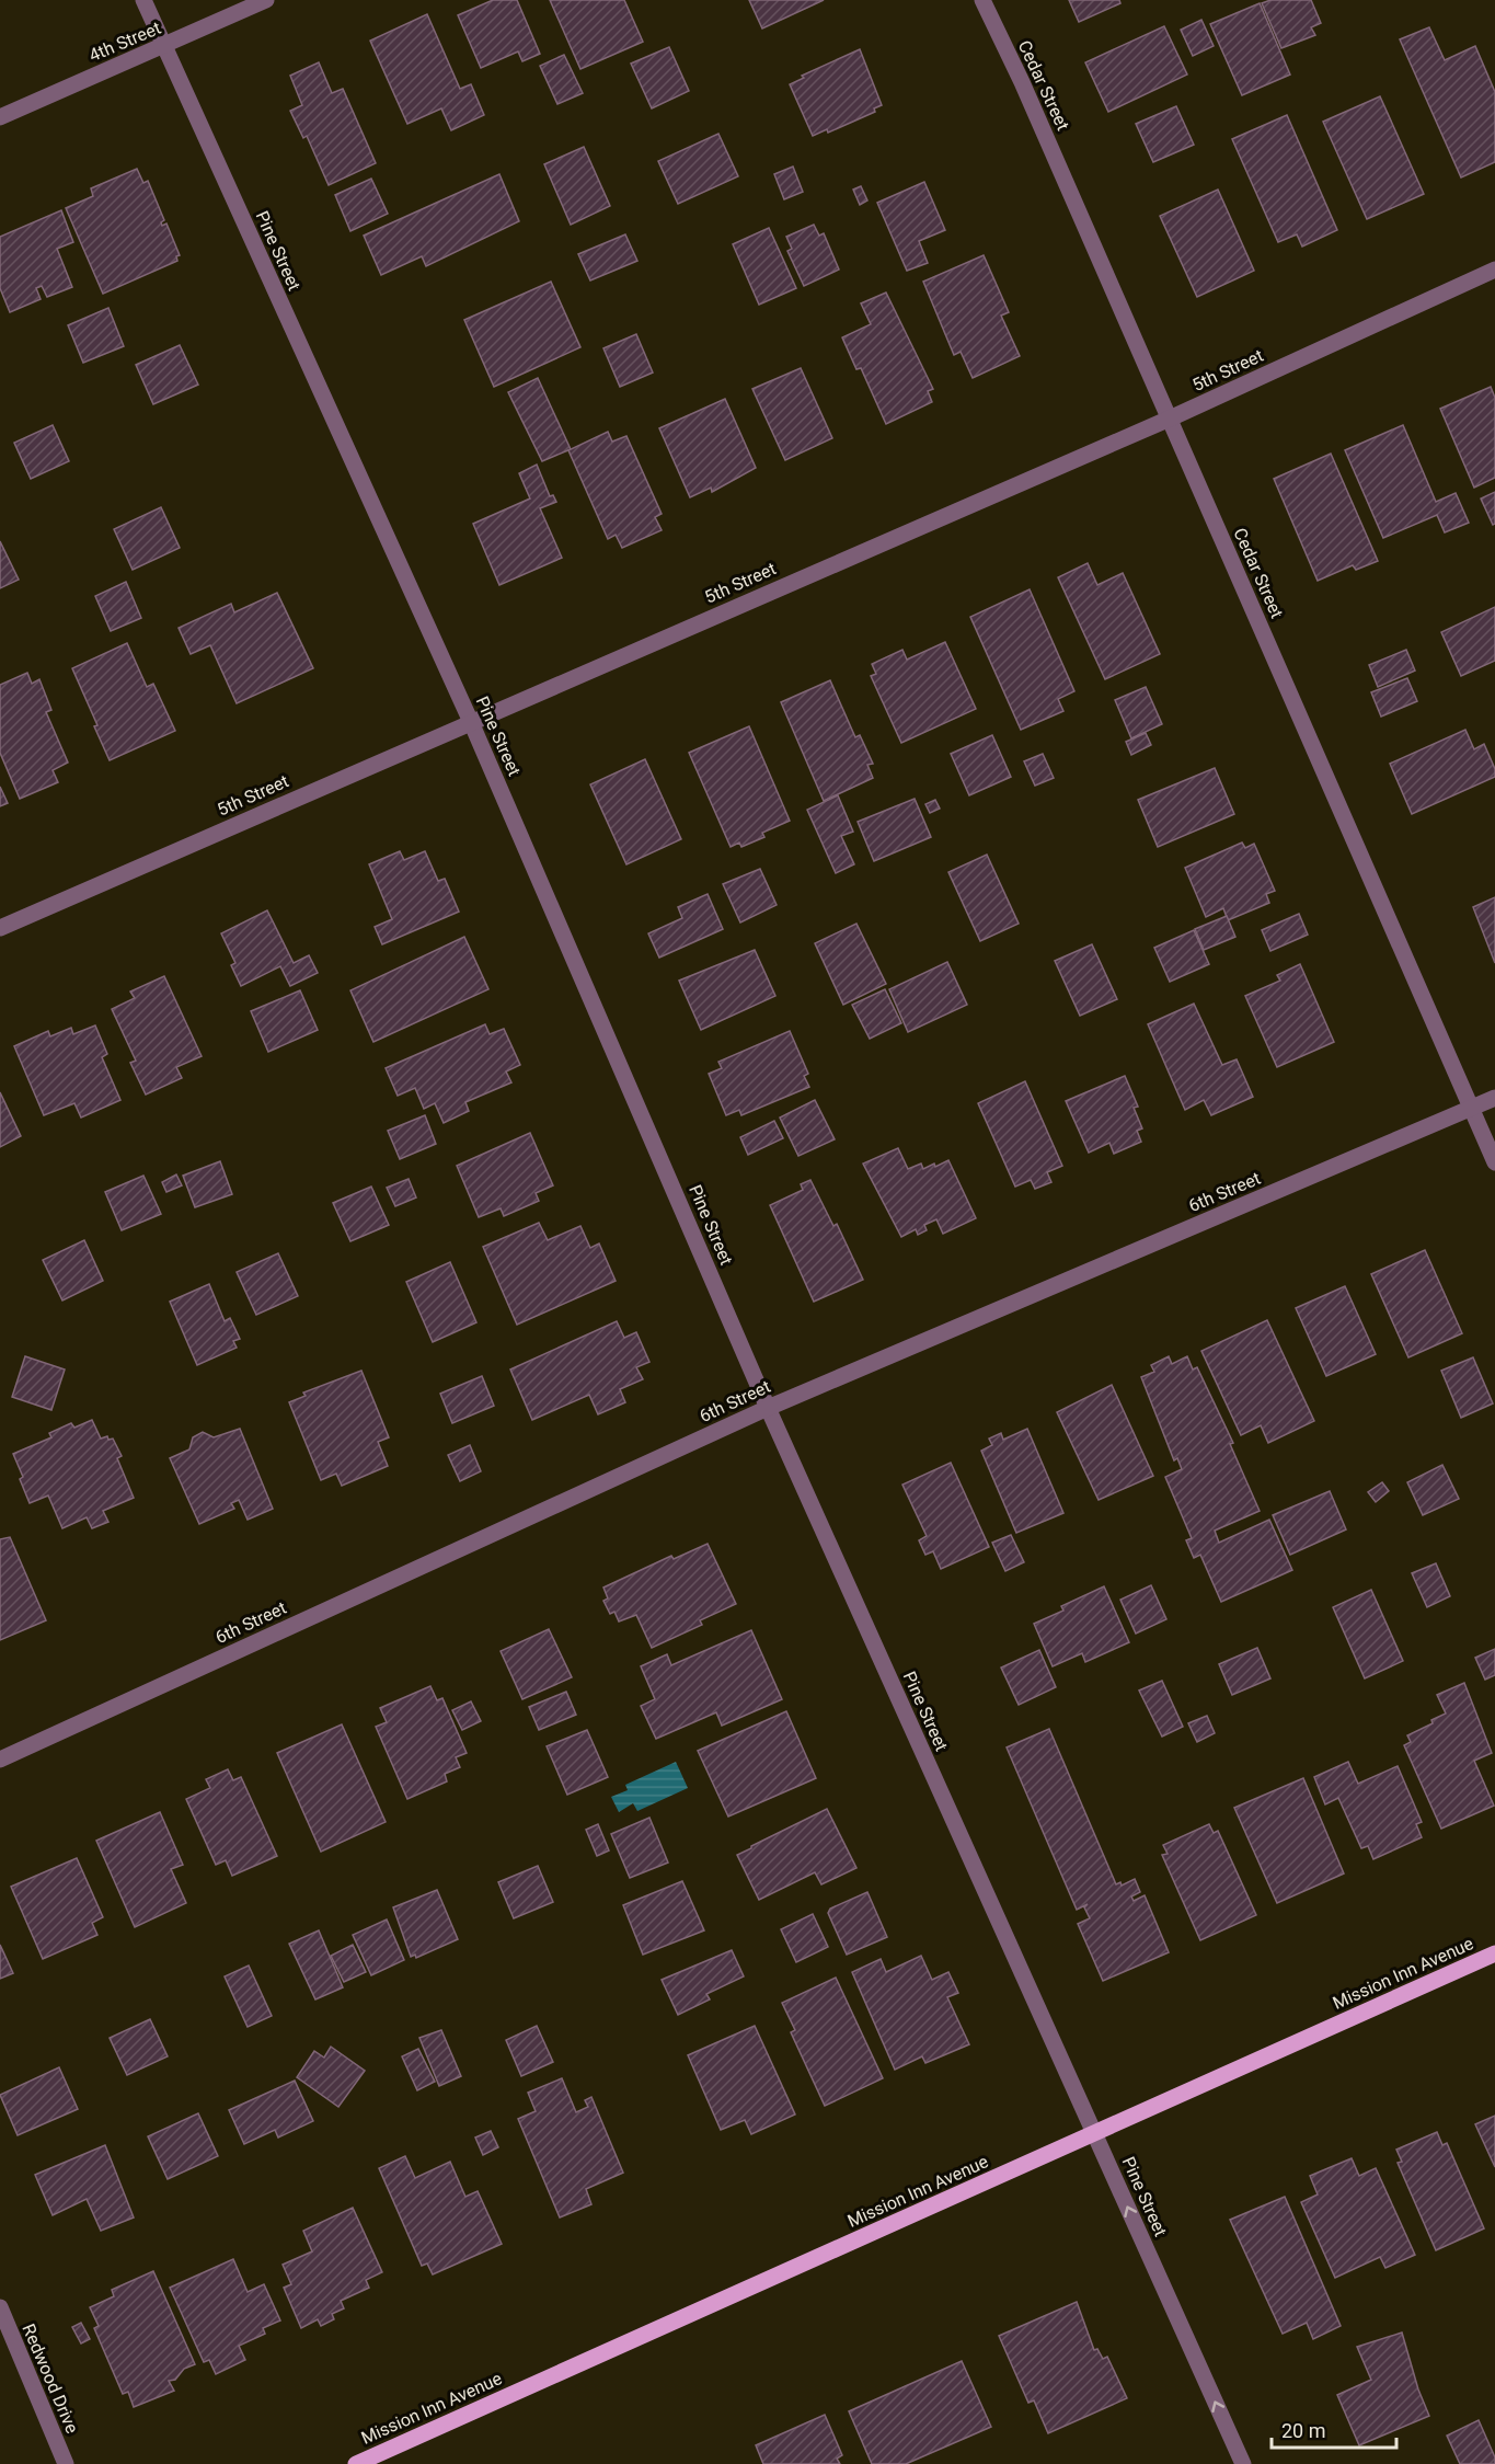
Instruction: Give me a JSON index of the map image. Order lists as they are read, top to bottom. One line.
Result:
{"streets":{"main road":["Mission Inn Avenue"],"street":["4th Street","Cedar Street","Pine Street","5th Street","6th Street","Redwood Drive"]},"crossings":[["4th Street","Pine Street"],["Cedar Street","5th Street"],["Cedar Street","6th Street"],["Pine Street","5th Street"],["Pine Street","6th Street"],["Pine Street","Mission Inn Avenue"]],"scale_bar":"20 m"}
